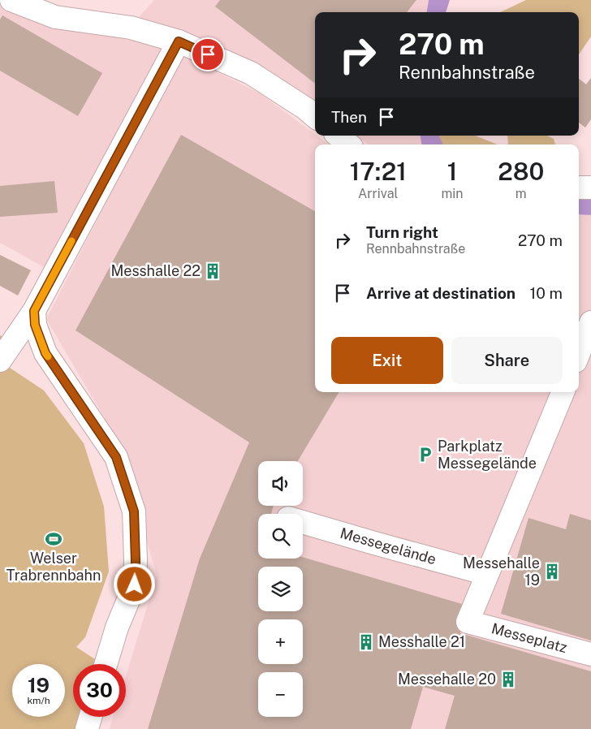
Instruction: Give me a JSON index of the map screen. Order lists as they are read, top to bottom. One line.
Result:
{"streets":{"street":["Messegelände","Messeplatz"]},"crossings":[["Messegelände","Messeplatz"]],"places":{"building":["Messhalle 22","Messehalle 19","Messhalle 21","Messehalle 20"],"parking":["Parkplatz Messegelände"],"sports":["Welser Trabrennbahn"]},"page":{"turn":["270 m","Rennbahnstraße"],"then":"Then","eta":["17:21","Arrival","1","min","280","m"],"list":[{"name":"Turn right","note":"Rennbahnstraße","value":"270 m"},{"name":"Arrive at destination","value":"10 m"}],"buttons":["Exit","Share"],"map_buttons":["+","−"],"speed":"19 km/h","limit":"30"}}
